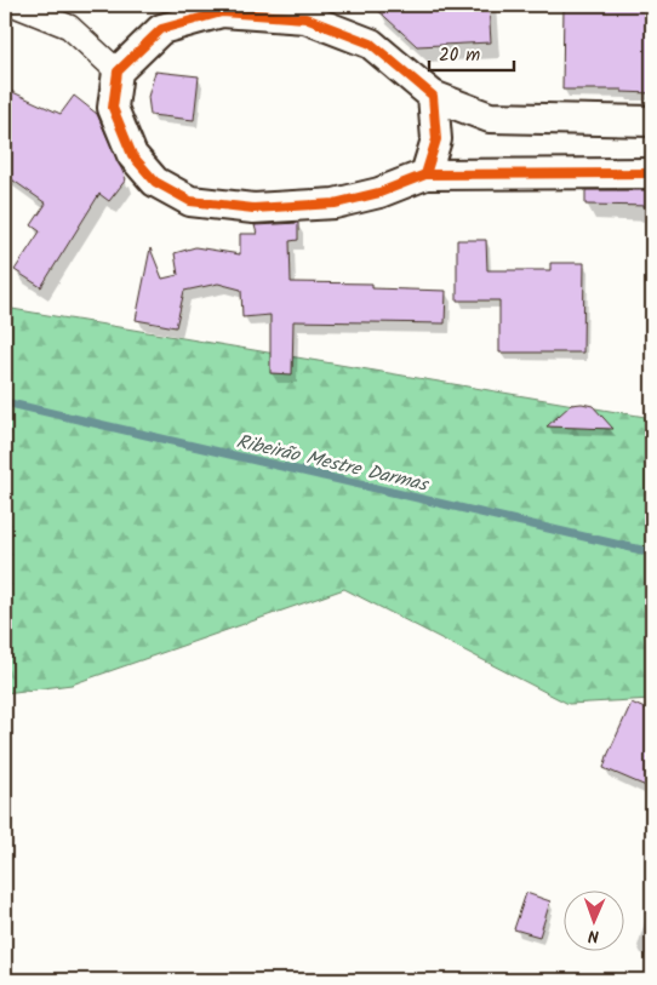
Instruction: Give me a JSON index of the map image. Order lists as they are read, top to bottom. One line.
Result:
{"water":["Ribeirão Mestre Darmas"],"scale_bar":"20 m","north":"bottom"}
